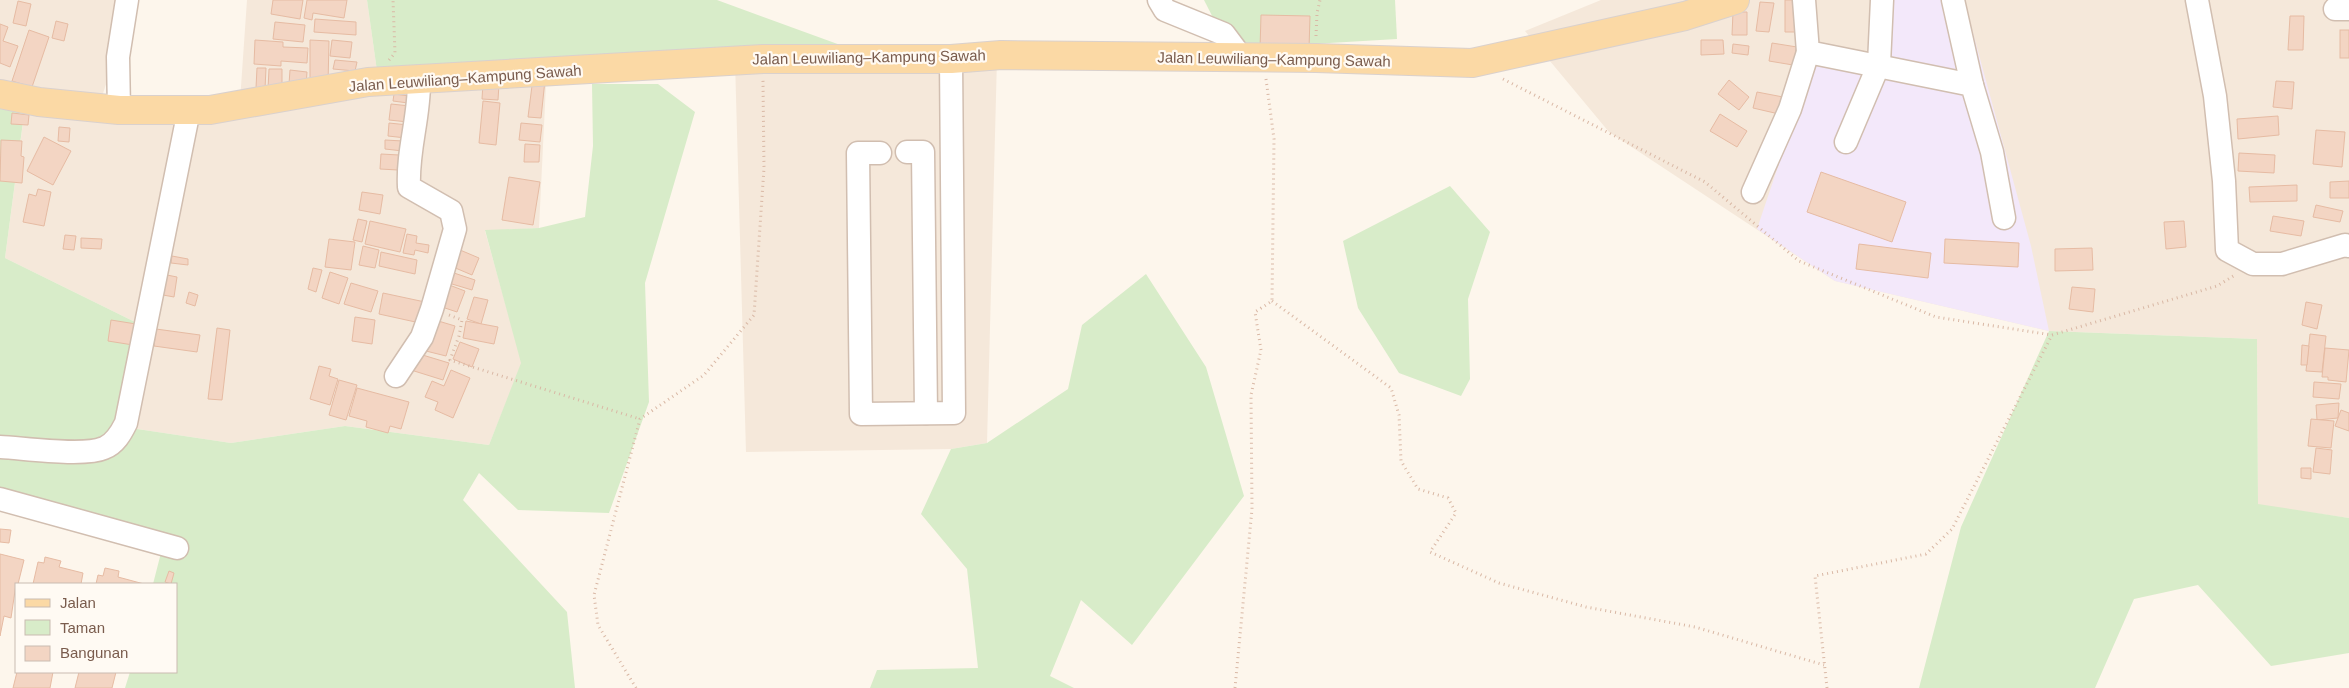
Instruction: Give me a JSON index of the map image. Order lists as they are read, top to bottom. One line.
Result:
{"streets":{"main road":["Jalan Leuwiliang–Kampung Sawah"]},"legend":["Jalan","Taman","Bangunan"]}
